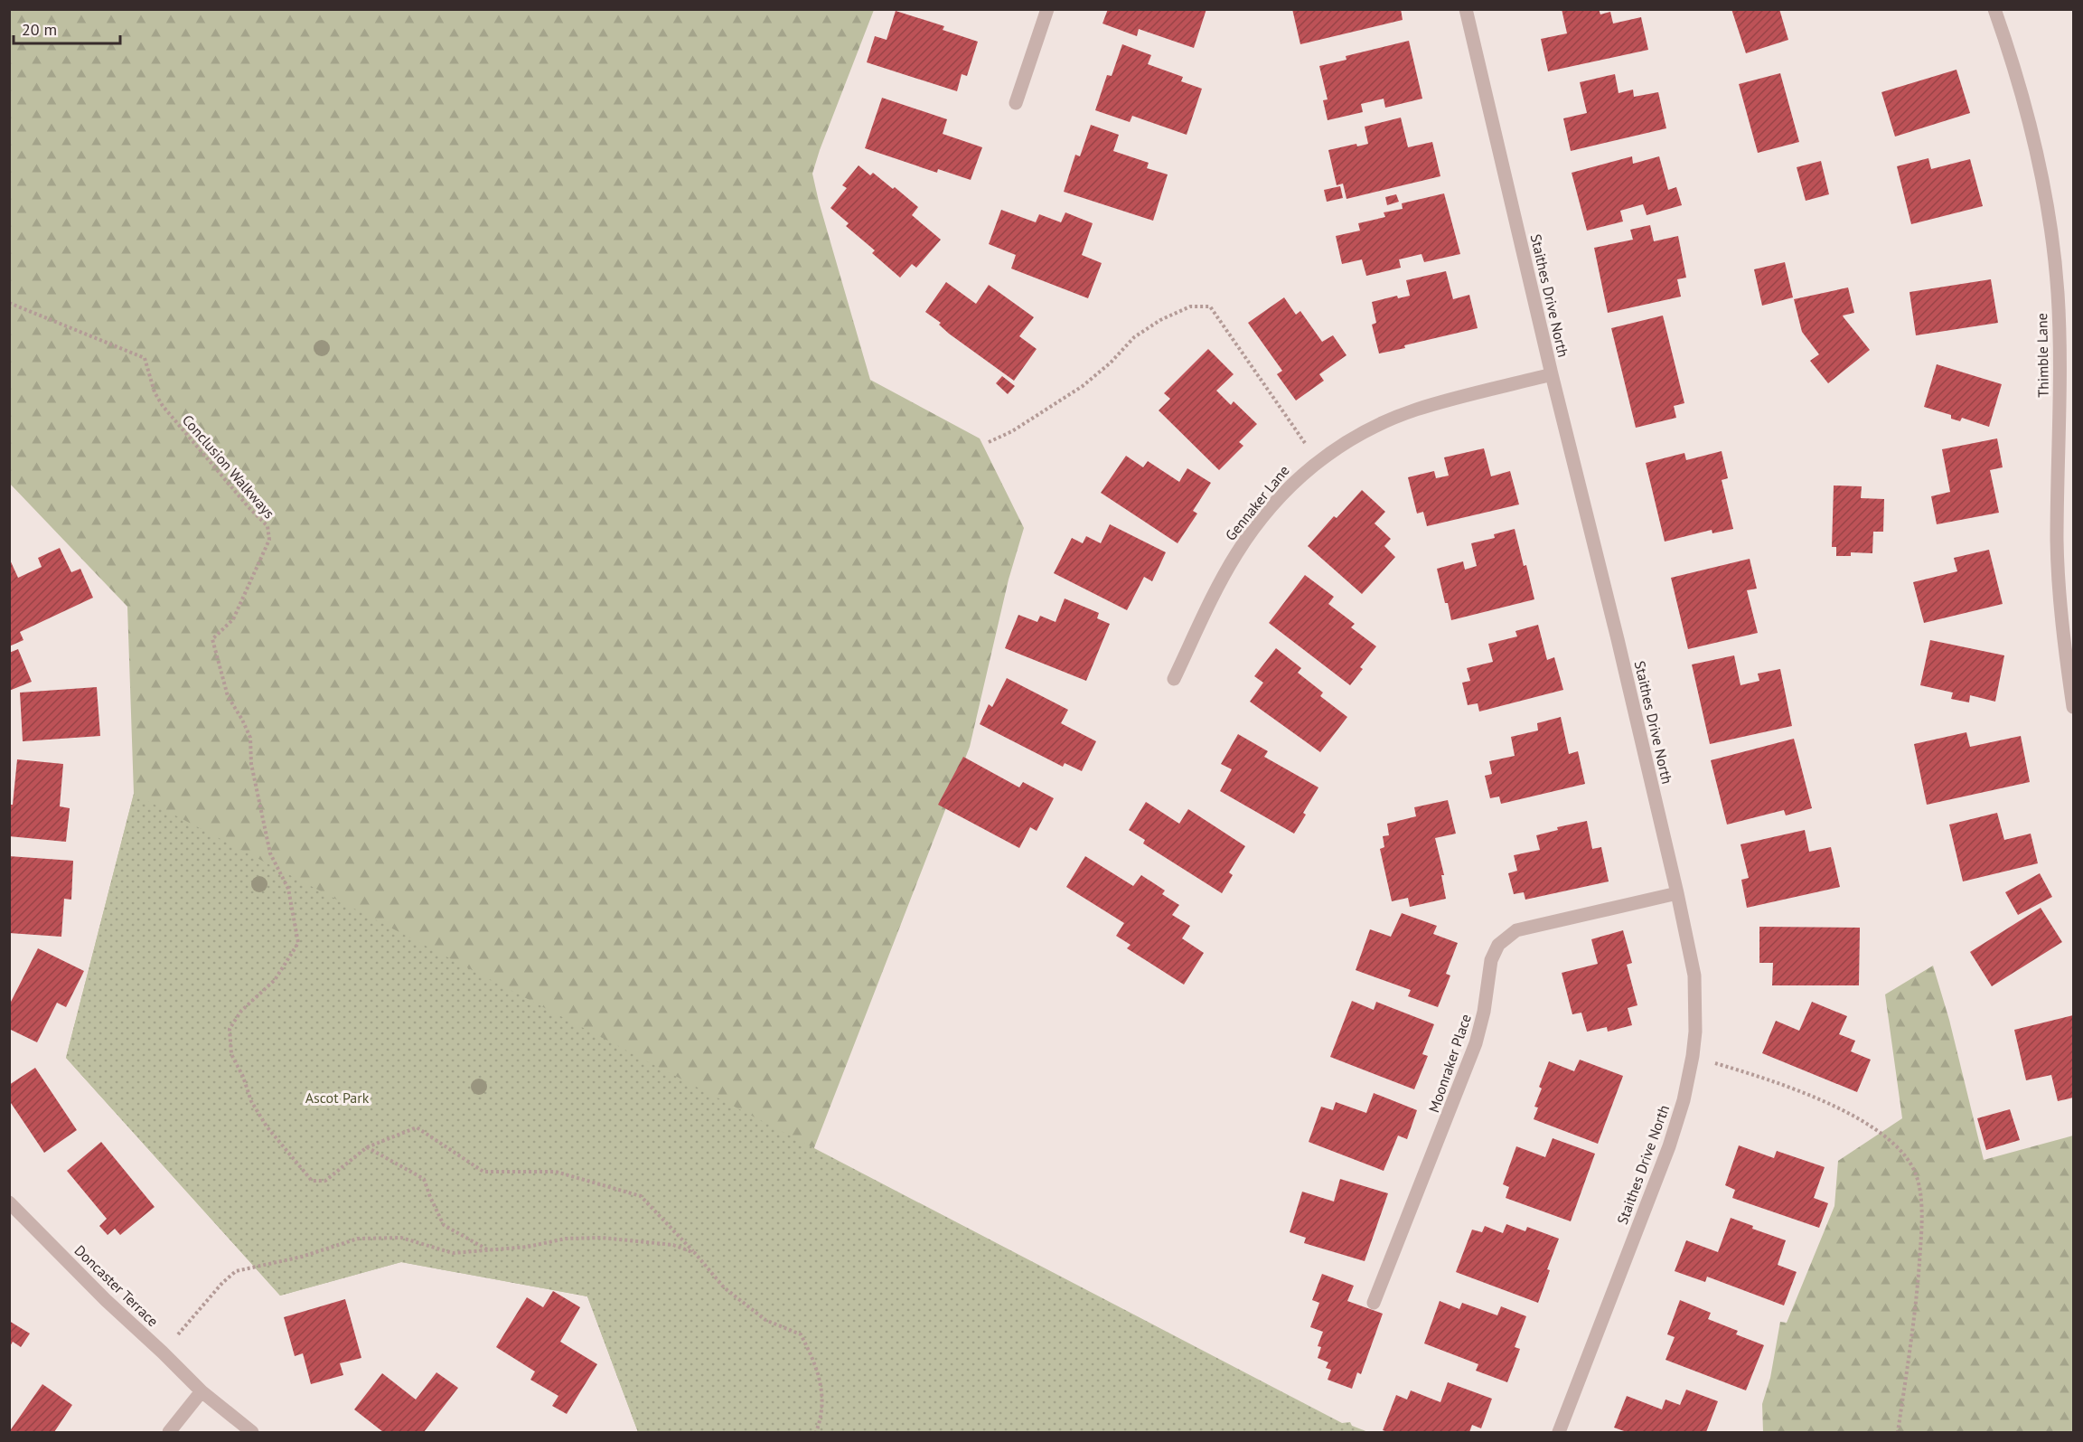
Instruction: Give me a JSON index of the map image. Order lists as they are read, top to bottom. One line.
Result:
{"streets":{"street":["Staithes Drive North","Thimble Lane","Gennaker Lane","Moonraker Place","Doncaster Terrace"],"path":["Conclusion Walkways"]},"crossings":[["Staithes Drive North","Gennaker Lane"],["Staithes Drive North","Moonraker Place"]],"parks":["Ascot Park"],"scale_bar":"20 m"}
